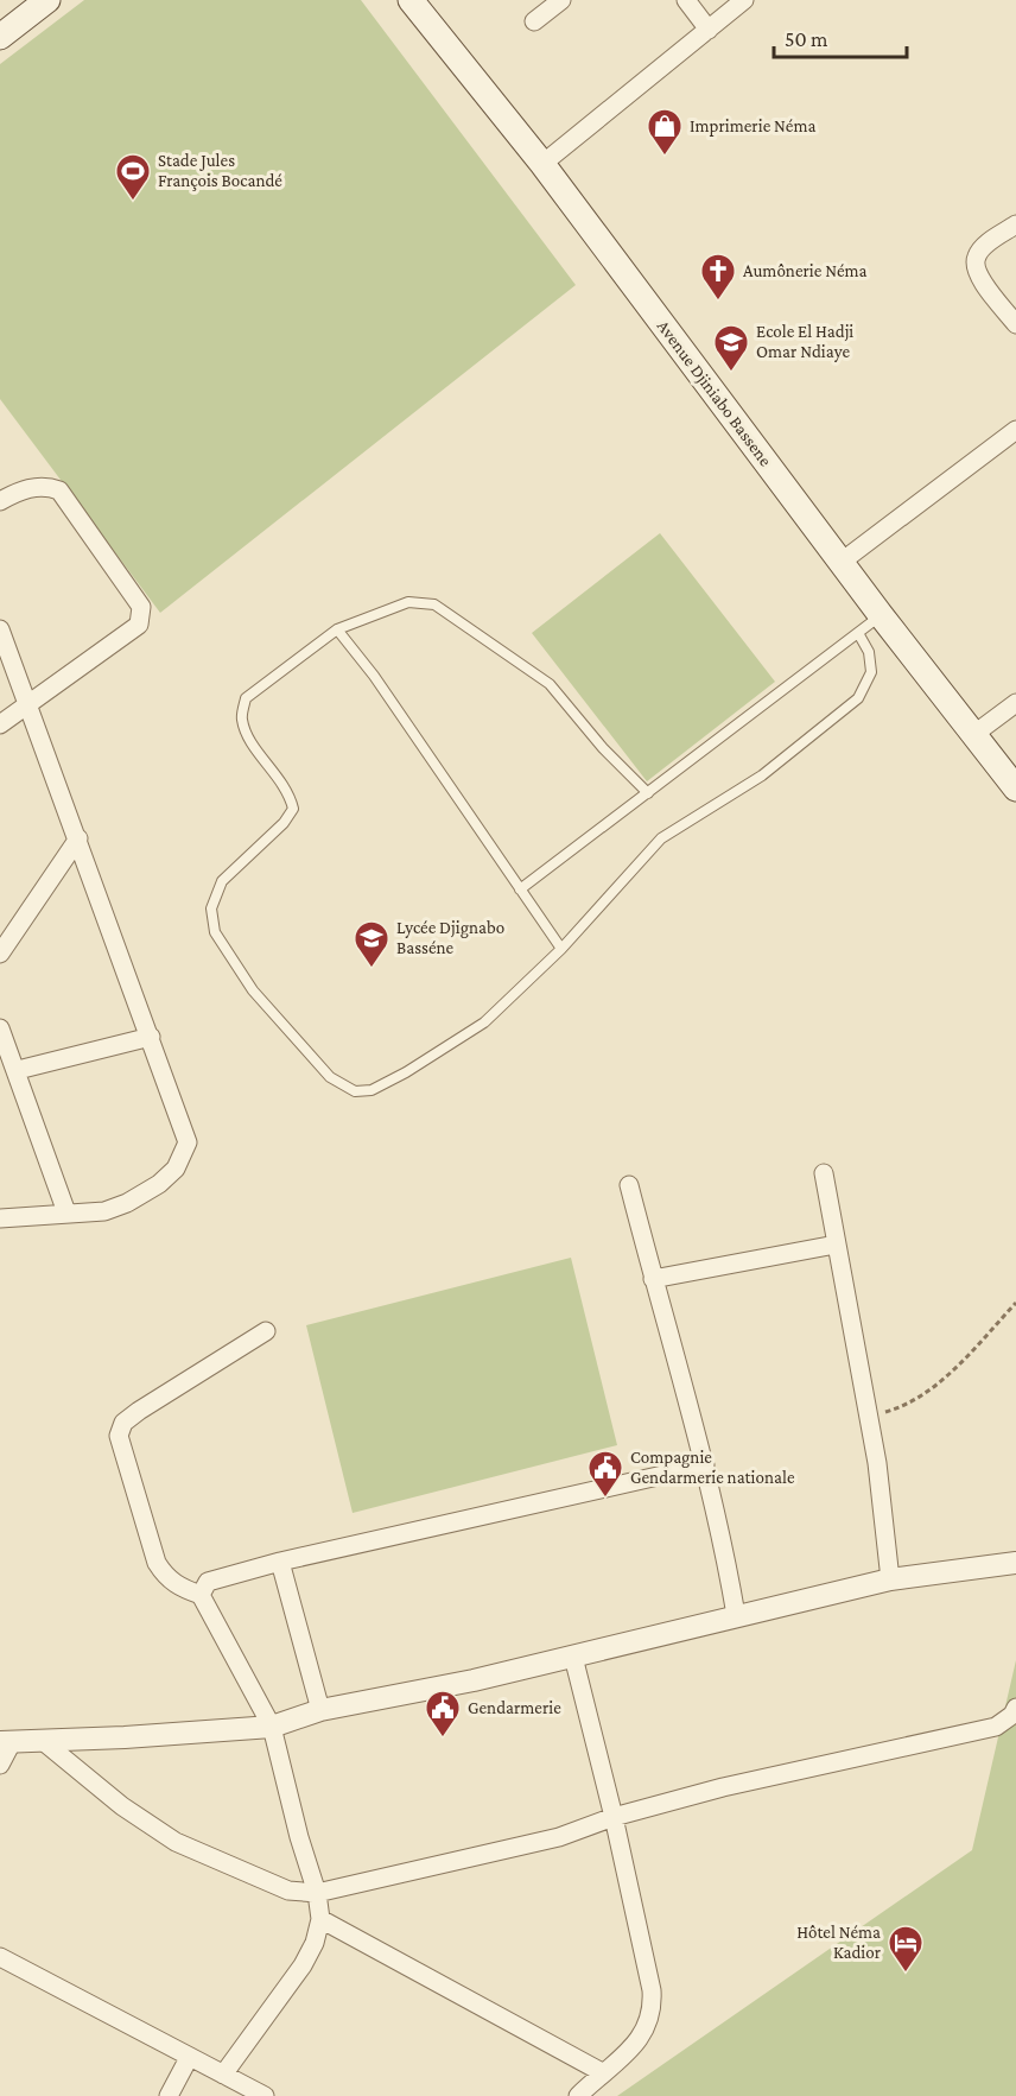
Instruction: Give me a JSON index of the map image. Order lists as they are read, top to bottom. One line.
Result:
{"streets":{"main road":["Avenue Djiniabo Bassene"]},"places":{"shop":["Imprimerie Néma"],"sports":["Stade Jules François Bocandé"],"church":["Aumônerie Néma"],"school or university":["Ecole El Hadji Omar Ndiaye","Lycée Djignabo Basséne"],"public building":["Compagnie Gendarmerie nationale","Gendarmerie"],"hotel":["Hôtel Néma Kadior"]},"scale_bar":"50 m"}
